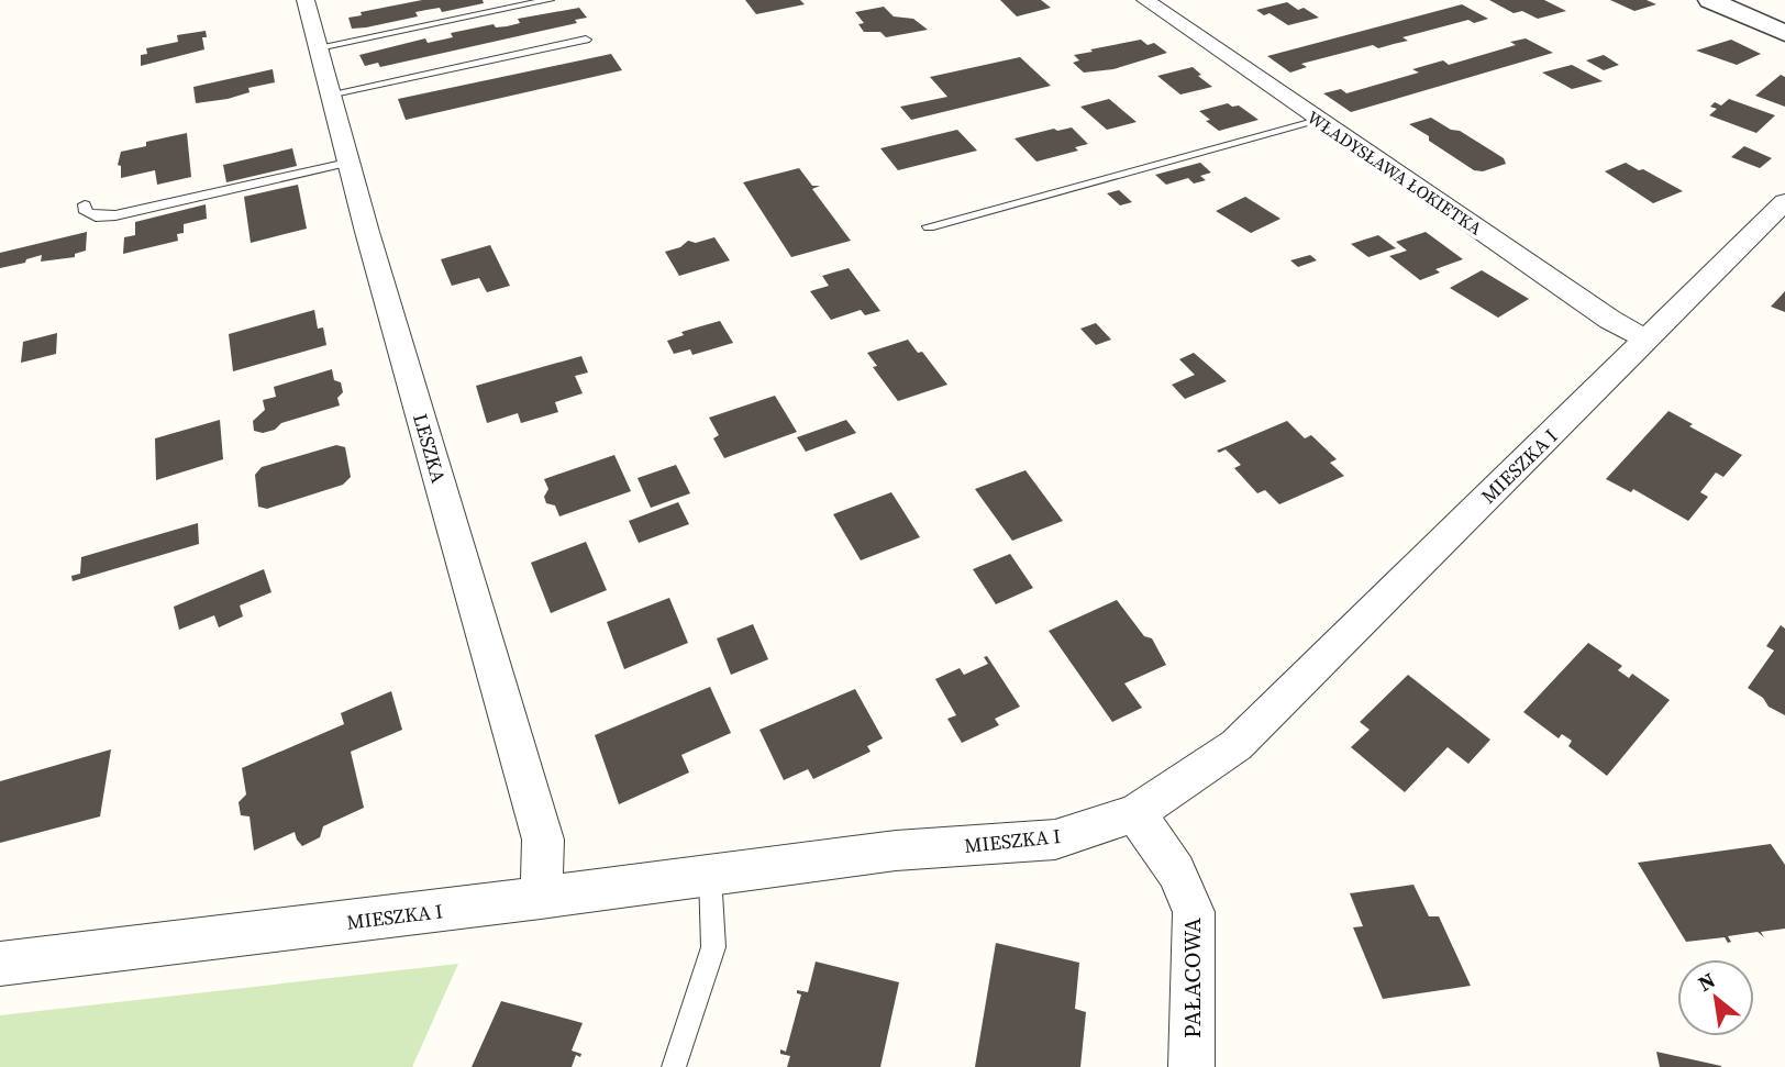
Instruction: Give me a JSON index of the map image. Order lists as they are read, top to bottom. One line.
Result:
{"streets":{"street":["WŁADYSŁAWA ŁOKIETKA","LESZKA","MIESZKA I","PAŁACOWA"]},"crossings":[["WŁADYSŁAWA ŁOKIETKA","MIESZKA I"],["LESZKA","MIESZKA I"],["MIESZKA I","PAŁACOWA"]],"north":"top left"}
